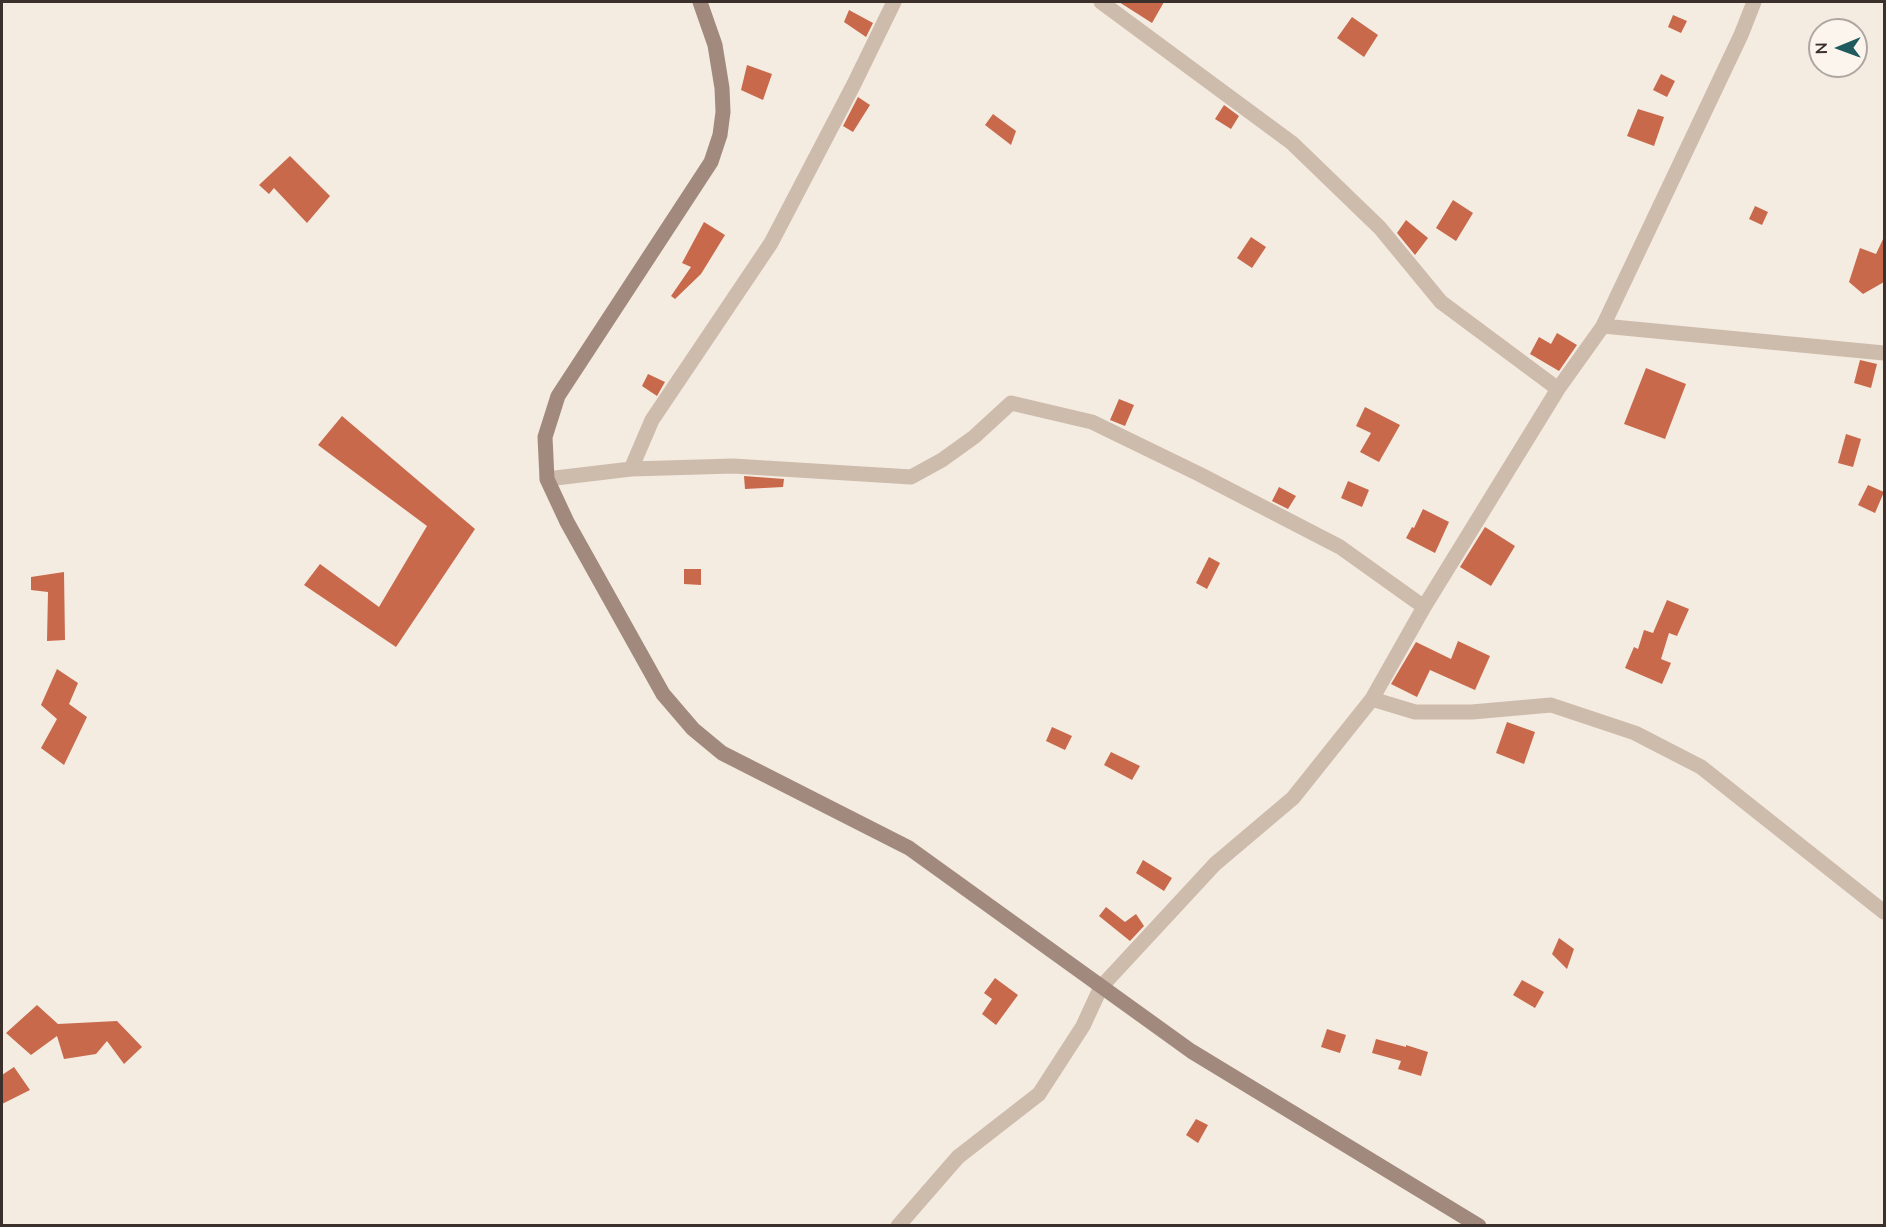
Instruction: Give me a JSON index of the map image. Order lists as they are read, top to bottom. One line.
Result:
{"north":"left"}
